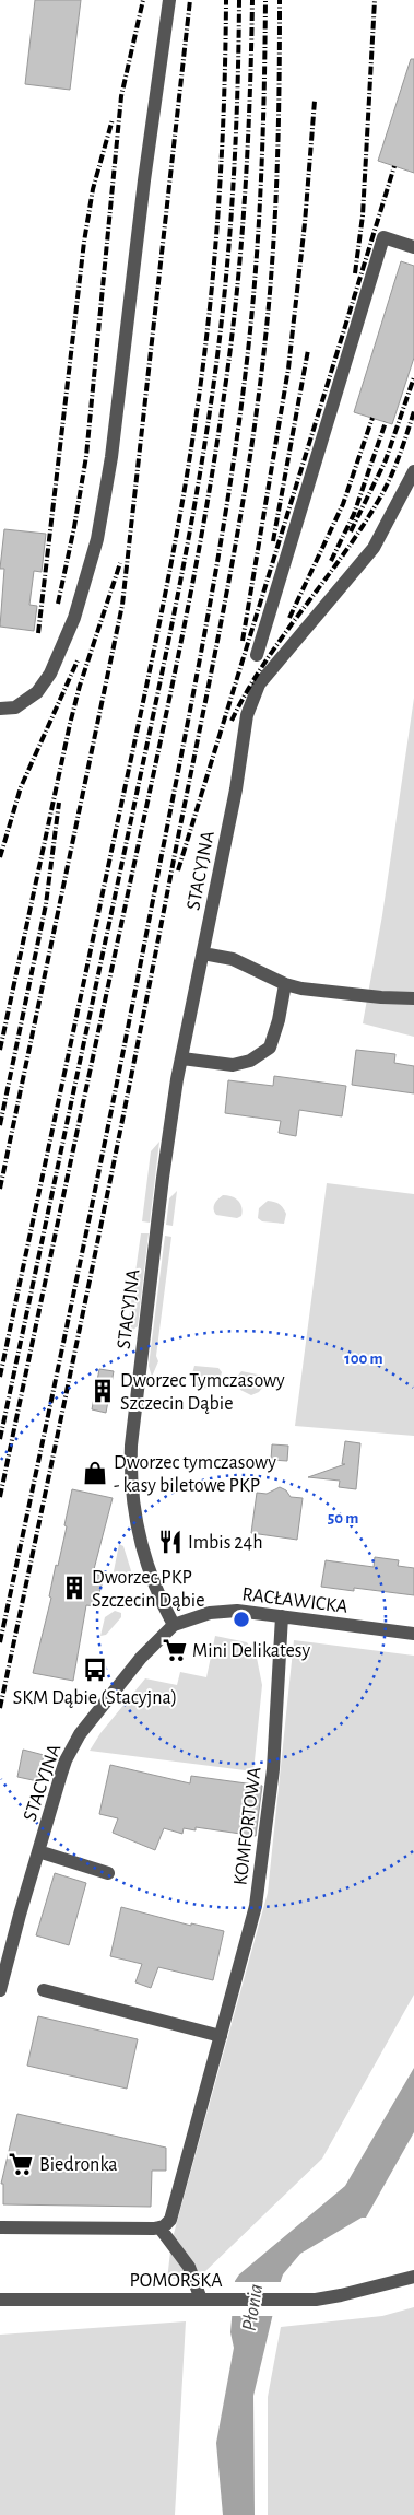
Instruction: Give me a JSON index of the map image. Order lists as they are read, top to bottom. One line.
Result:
{"streets":{"street":["STACYJNA","RACŁAWICKA","KOMFORTOWA","POMORSKA"]},"crossings":[["STACYJNA","RACŁAWICKA"],["RACŁAWICKA","KOMFORTOWA"]],"water":["Płonia"],"places":{"building":["Dworzec Tymczasowy Szczecin Dąbie","Dworzec PKP Szczecin Dąbie"],"shop":["Dworzec tymczasowy - kasy biletowe PKP"],"restaurant":["Imbis 24h"],"supermarket":["Mini Delikatesy","Biedronka"],"bus stop":["SKM Dąbie (Stacyjna)"]},"rings":["100 m","50 m"]}
